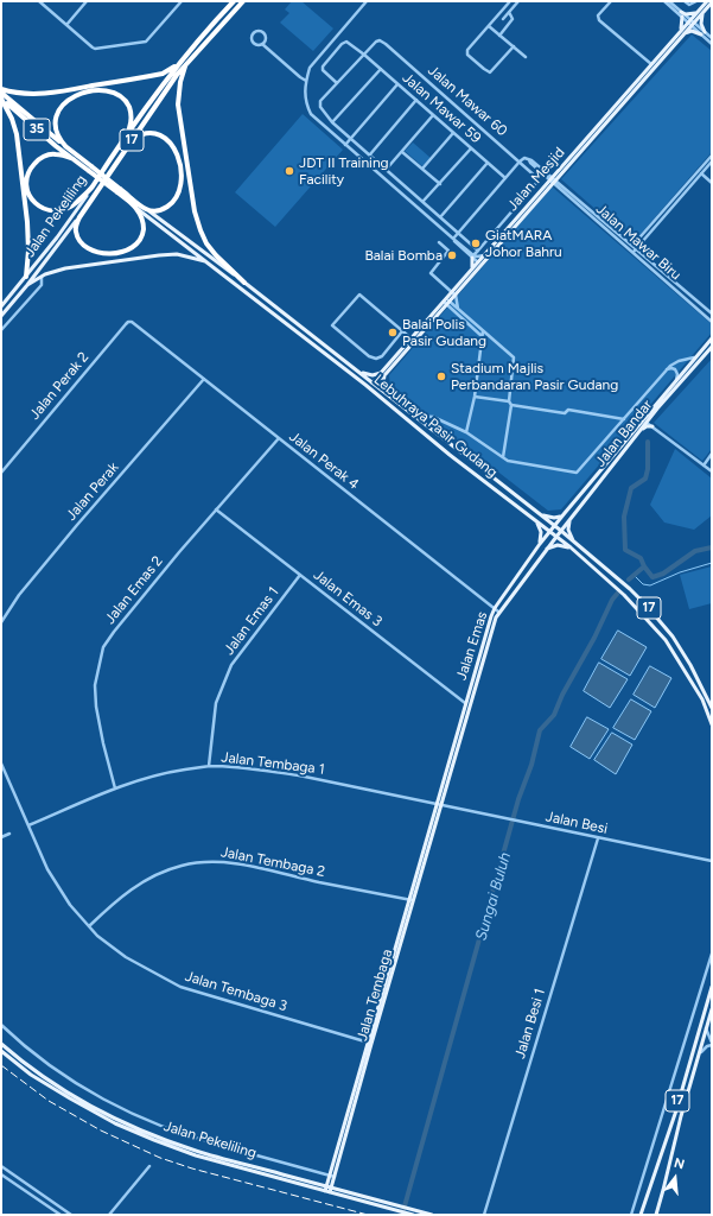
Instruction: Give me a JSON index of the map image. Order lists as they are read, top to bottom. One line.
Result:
{"streets":{"highway":["35","17","Jalan Pekeliling","Lebuhraya Pasir Gudang"],"main road":["Jalan Mesjid","Jalan Bandar","Jalan Emas","Jalan Tembaga"],"street":["Jalan Mawar 60","Jalan Mawar 59","Jalan Mawar Biru","Jalan Perak 2","Jalan Perak 4","Jalan Perak","Jalan Emas 2","Jalan Emas 3","Jalan Emas 1","Jalan Tembaga 1","Jalan Besi","Jalan Tembaga 2","Jalan Tembaga 3","Jalan Besi 1"]},"crossings":[["Jalan Mawar 60","Jalan Mawar 59"],["35","17"],["17","Jalan Pekeliling"],["17","Lebuhraya Pasir Gudang"],["Jalan Mesjid","Jalan Mawar Biru"],["Jalan Mesjid","Lebuhraya Pasir Gudang"],["Jalan Pekeliling","Jalan Tembaga"],["Jalan Perak 2","Jalan Perak 4"],["Lebuhraya Pasir Gudang","Jalan Bandar"],["Lebuhraya Pasir Gudang","Jalan Emas"],["Jalan Bandar","Jalan Emas"],["Jalan Perak 4","Jalan Perak"],["Jalan Perak 4","Jalan Emas 2"],["Jalan Perak 4","Jalan Emas"],["Jalan Emas 2","Jalan Emas 3"],["Jalan Emas 2","Jalan Tembaga 1"],["Jalan Emas 3","Jalan Emas 1"],["Jalan Emas 3","Jalan Emas"],["Jalan Emas 1","Jalan Tembaga 1"],["Jalan Emas","Jalan Tembaga 1"],["Jalan Emas","Jalan Besi"],["Jalan Emas","Jalan Tembaga"],["Jalan Tembaga 1","Jalan Besi"],["Jalan Tembaga 1","Jalan Tembaga 3"],["Jalan Tembaga 1","Jalan Tembaga"],["Jalan Besi","Jalan Tembaga"],["Jalan Besi","Jalan Besi 1"],["Jalan Tembaga 2","Jalan Tembaga 3"],["Jalan Tembaga 2","Jalan Tembaga"],["Jalan Tembaga 3","Jalan Tembaga"]],"water":["Sungai Buluh"],"places":["JDT II Training Facility","GiatMARA Johor Bahru","Balai Bomba","Balai Polis Pasir Gudang","Stadium Majlis Perbandaran Pasir Gudang"],"north":"top"}
